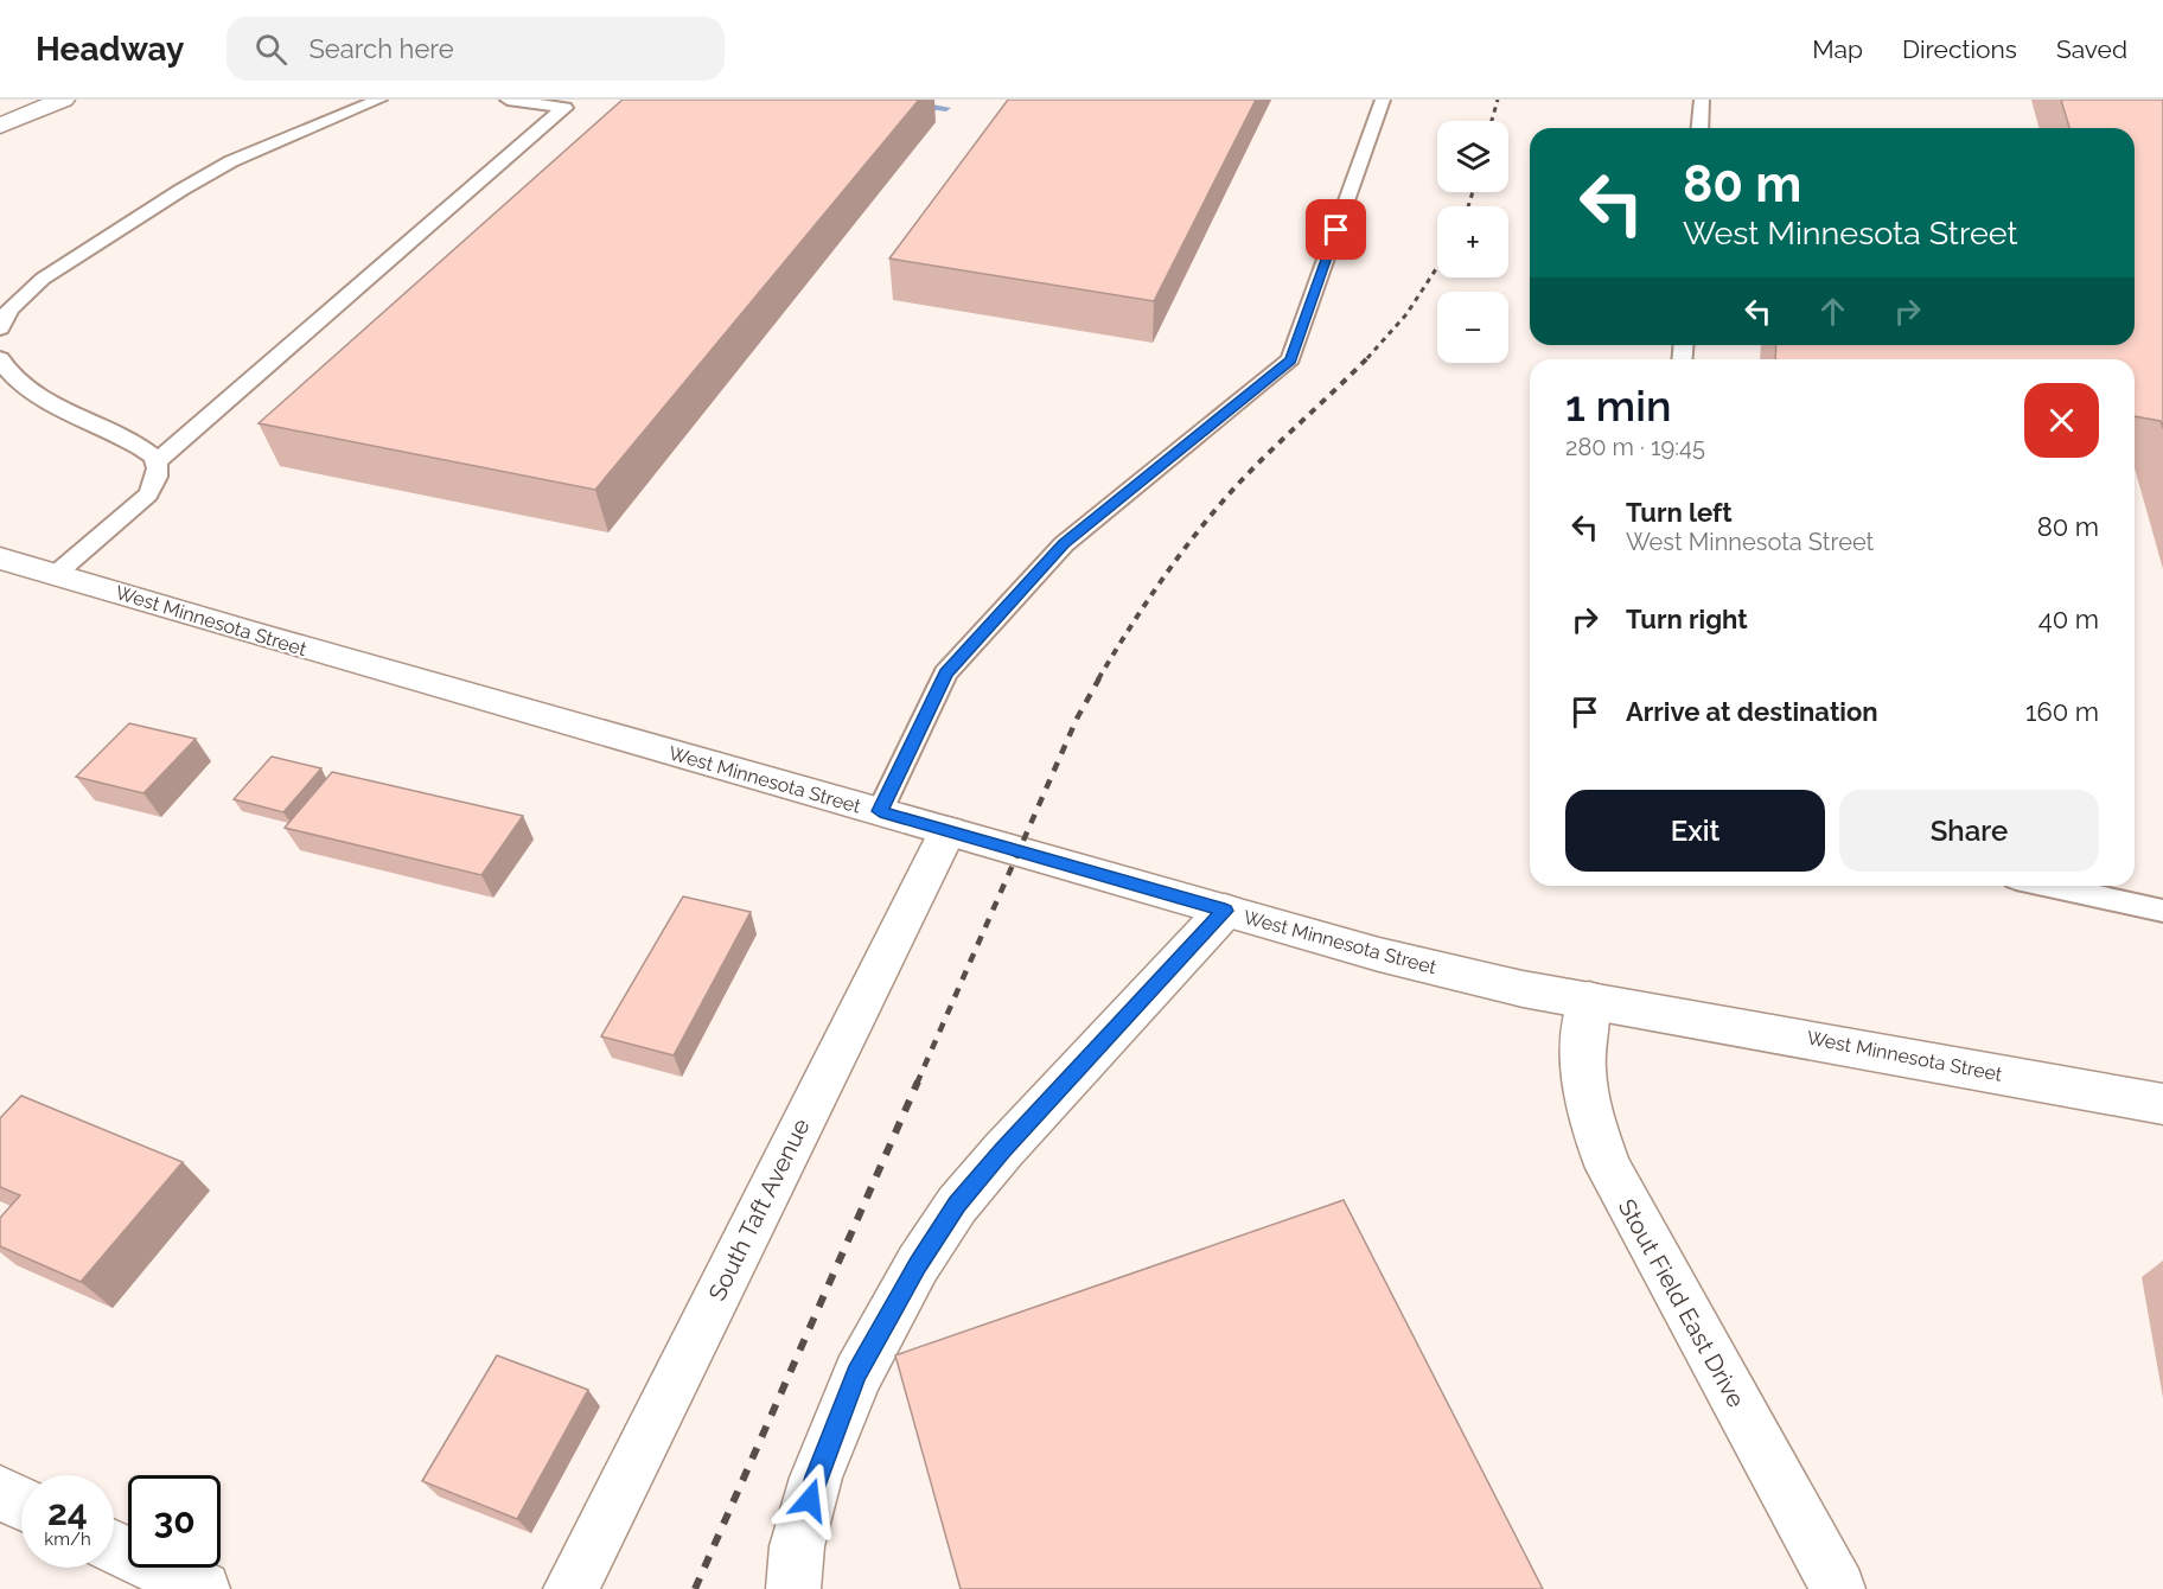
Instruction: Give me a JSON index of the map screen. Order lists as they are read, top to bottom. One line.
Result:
{"streets":{"main road":["West Minnesota Street","South Taft Avenue","Stout Field East Drive"]},"crossings":[["West Minnesota Street","South Taft Avenue"],["West Minnesota Street","Stout Field East Drive"]],"page":{"header":"Headway","search":"Search here","nav":["Map","Directions","Saved"],"map_buttons":["+","−"],"turn":["80 m","West Minnesota Street"],"heading":["1 min","280 m · 19:45"],"list":[{"name":"Turn left","note":"West Minnesota Street","value":"80 m"},{"name":"Turn right","value":"40 m"},{"name":"Arrive at destination","value":"160 m"}],"buttons":["Exit","Share"],"speed":"24 km/h","limit":"30"}}
